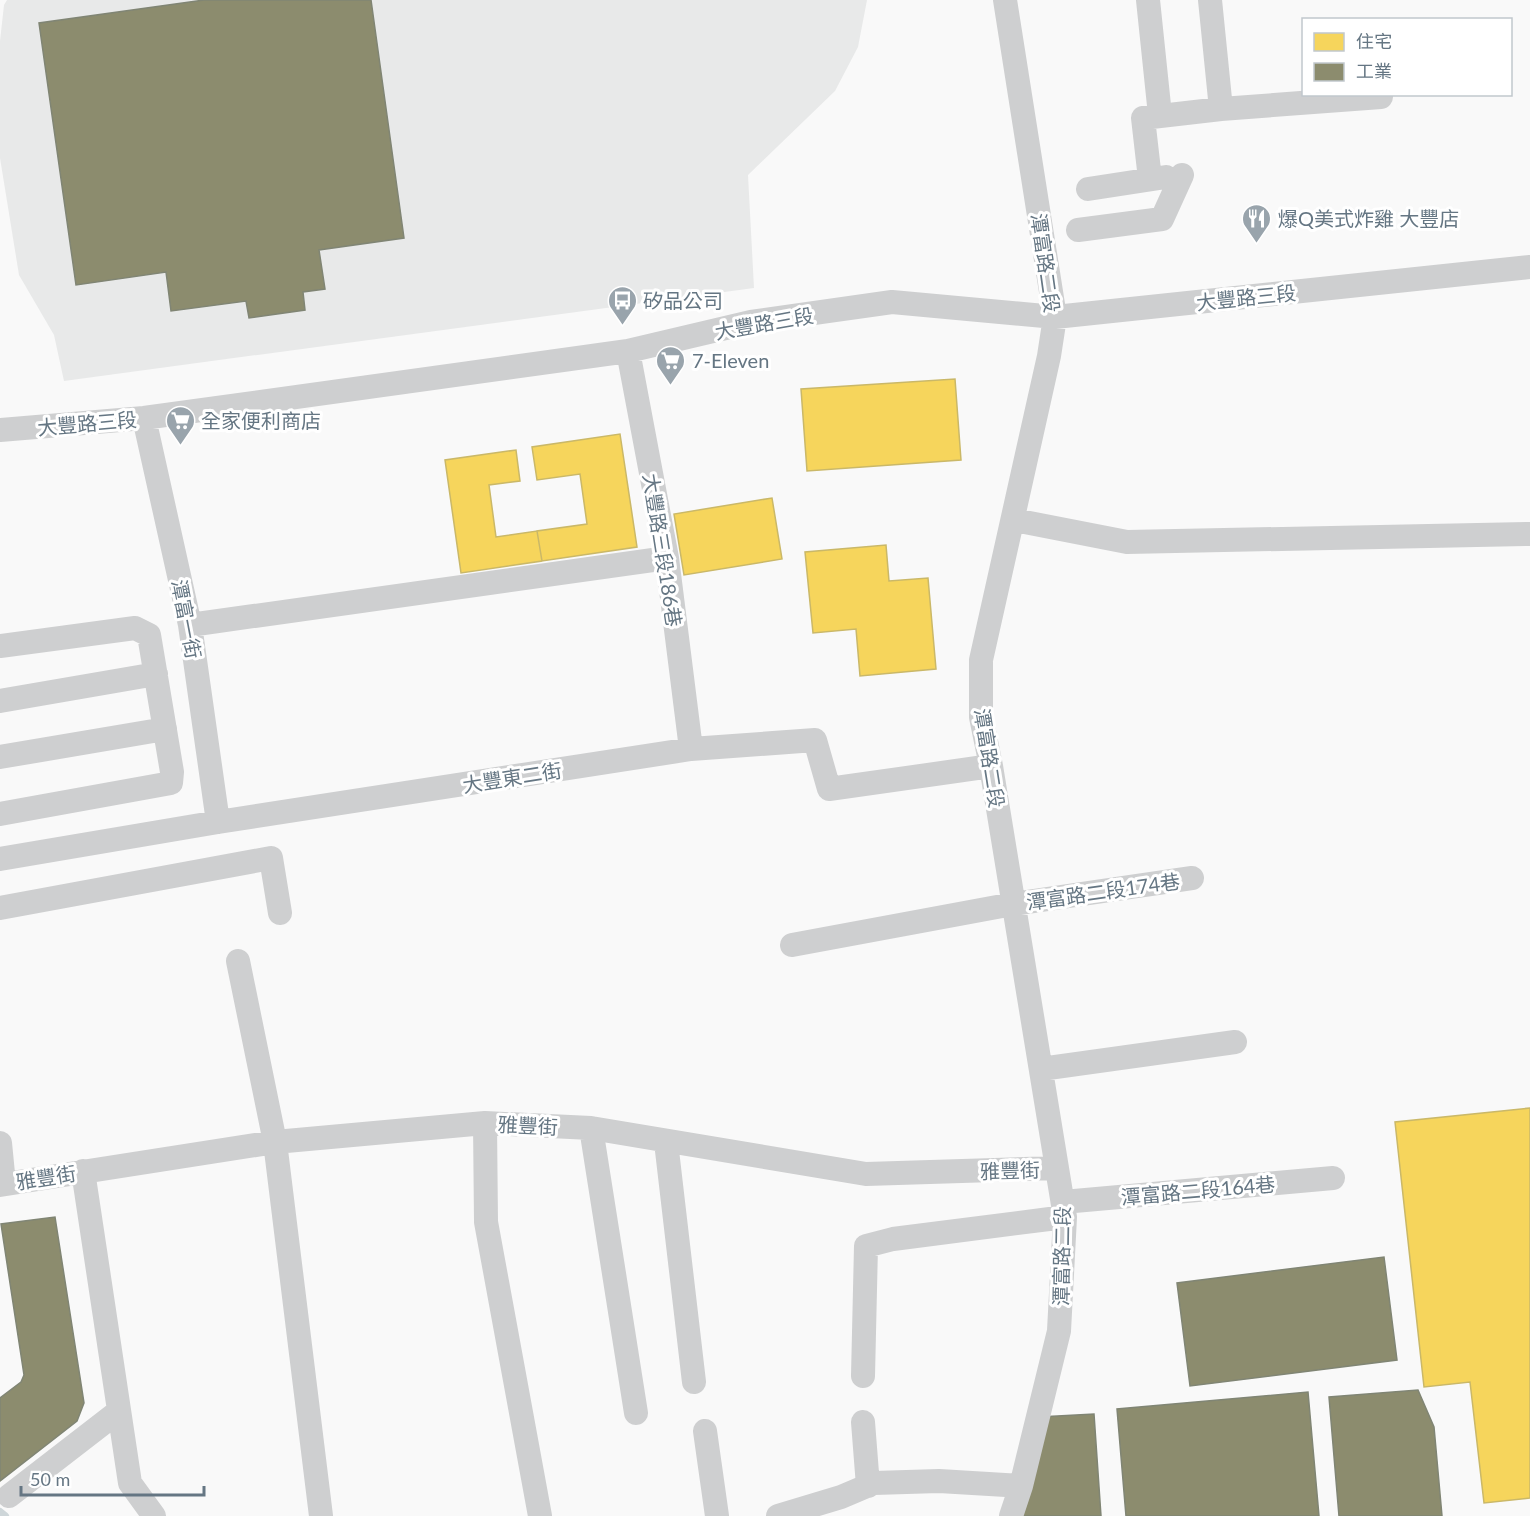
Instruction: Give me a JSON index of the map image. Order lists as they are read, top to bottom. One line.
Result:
{"streets":{"street":["潭富路二段","大豐路三段","大豐路三段186巷","潭富一街","大豐東二街","潭富路二段174巷","雅豐街","潭富路二段164巷"]},"crossings":[["潭富路二段","大豐路三段"],["潭富路二段","大豐東二街"],["潭富路二段","潭富路二段174巷"],["潭富路二段","雅豐街"],["潭富路二段","潭富路二段164巷"],["大豐路三段","大豐路三段186巷"],["大豐路三段","潭富一街"],["大豐路三段186巷","大豐東二街"],["潭富一街","大豐東二街"]],"places":{"restaurant":["爆Q美式炸雞 大豐店"],"bus stop":["矽品公司"],"supermarket":["7-Eleven","全家便利商店"]},"legend":["住宅","工業"],"scale_bar":"50 m"}
